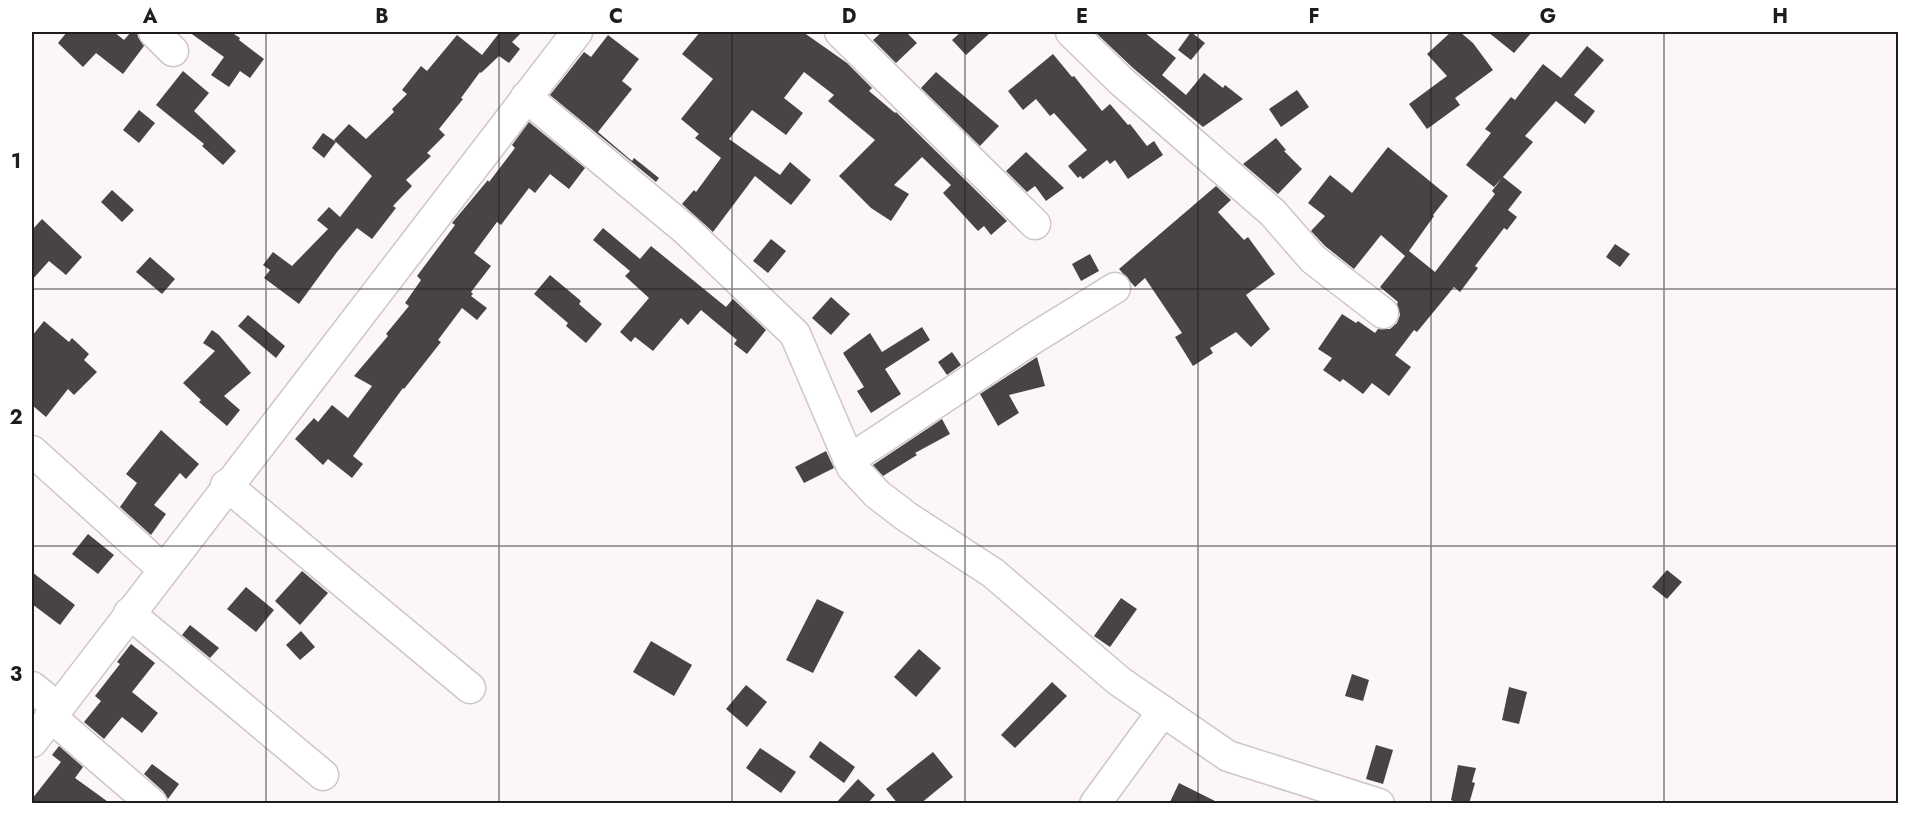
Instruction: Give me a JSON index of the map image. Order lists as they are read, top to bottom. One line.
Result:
{"grid":{"columns":["A","B","C","D","E","F","G","H"],"rows":["1","2","3"]}}
